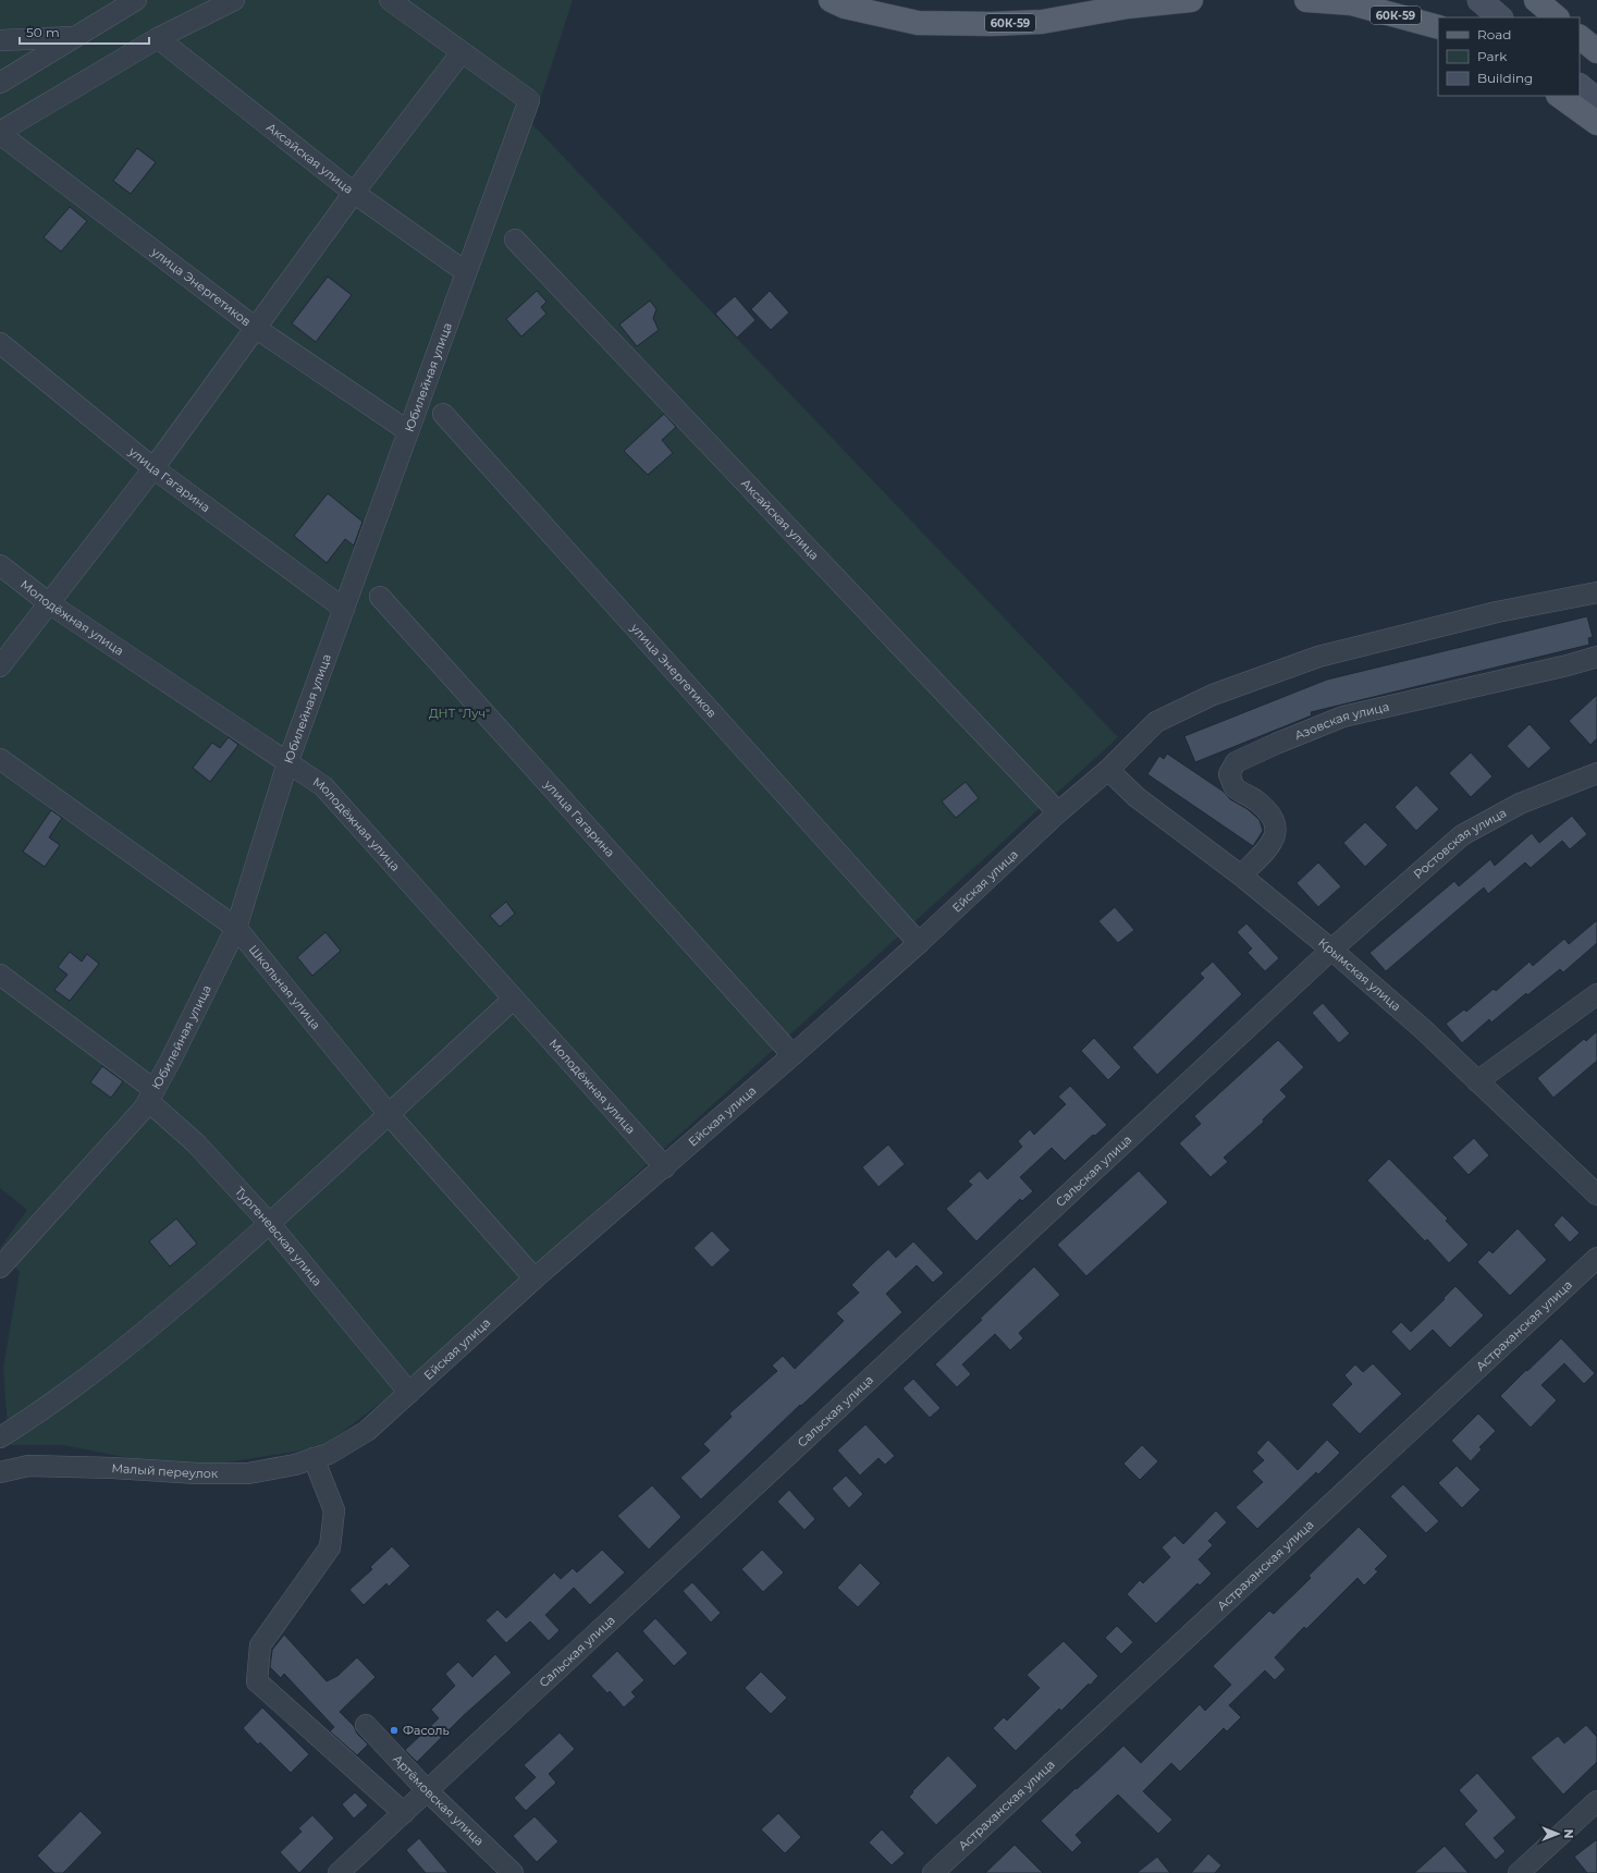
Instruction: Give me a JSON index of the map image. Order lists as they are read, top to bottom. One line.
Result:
{"streets":{"main road":["60К-59"],"street":["Аксайская улица","улица Энергетиков","Юбилейная улица","улица Гагарина","Молодёжная улица","Азовская улица","Ростовская улица","Ейская улица","Крымская улица","Школьная улица","Сальская улица","Тургеневская улица","Астраханская улица","Малый переулок","Артёмовская улица"]},"crossings":[["Аксайская улица","Юбилейная улица"],["Аксайская улица","Ейская улица"],["улица Энергетиков","Юбилейная улица"],["улица Энергетиков","Ейская улица"],["Юбилейная улица","улица Гагарина"],["Юбилейная улица","Молодёжная улица"],["Юбилейная улица","Школьная улица"],["Юбилейная улица","Тургеневская улица"],["улица Гагарина","Ейская улица"],["Молодёжная улица","Ейская улица"],["Азовская улица","Крымская улица"],["Ростовская улица","Крымская улица"],["Ростовская улица","Сальская улица"],["Ейская улица","Крымская улица"],["Ейская улица","Школьная улица"],["Ейская улица","Тургеневская улица"],["Ейская улица","Малый переулок"],["Крымская улица","Сальская улица"],["Сальская улица","Артёмовская улица"]],"parks":["ДНТ \"Луч\""],"places":["Фасоль"],"legend":["Road","Park","Building"],"scale_bar":"50 m","north":"right"}
